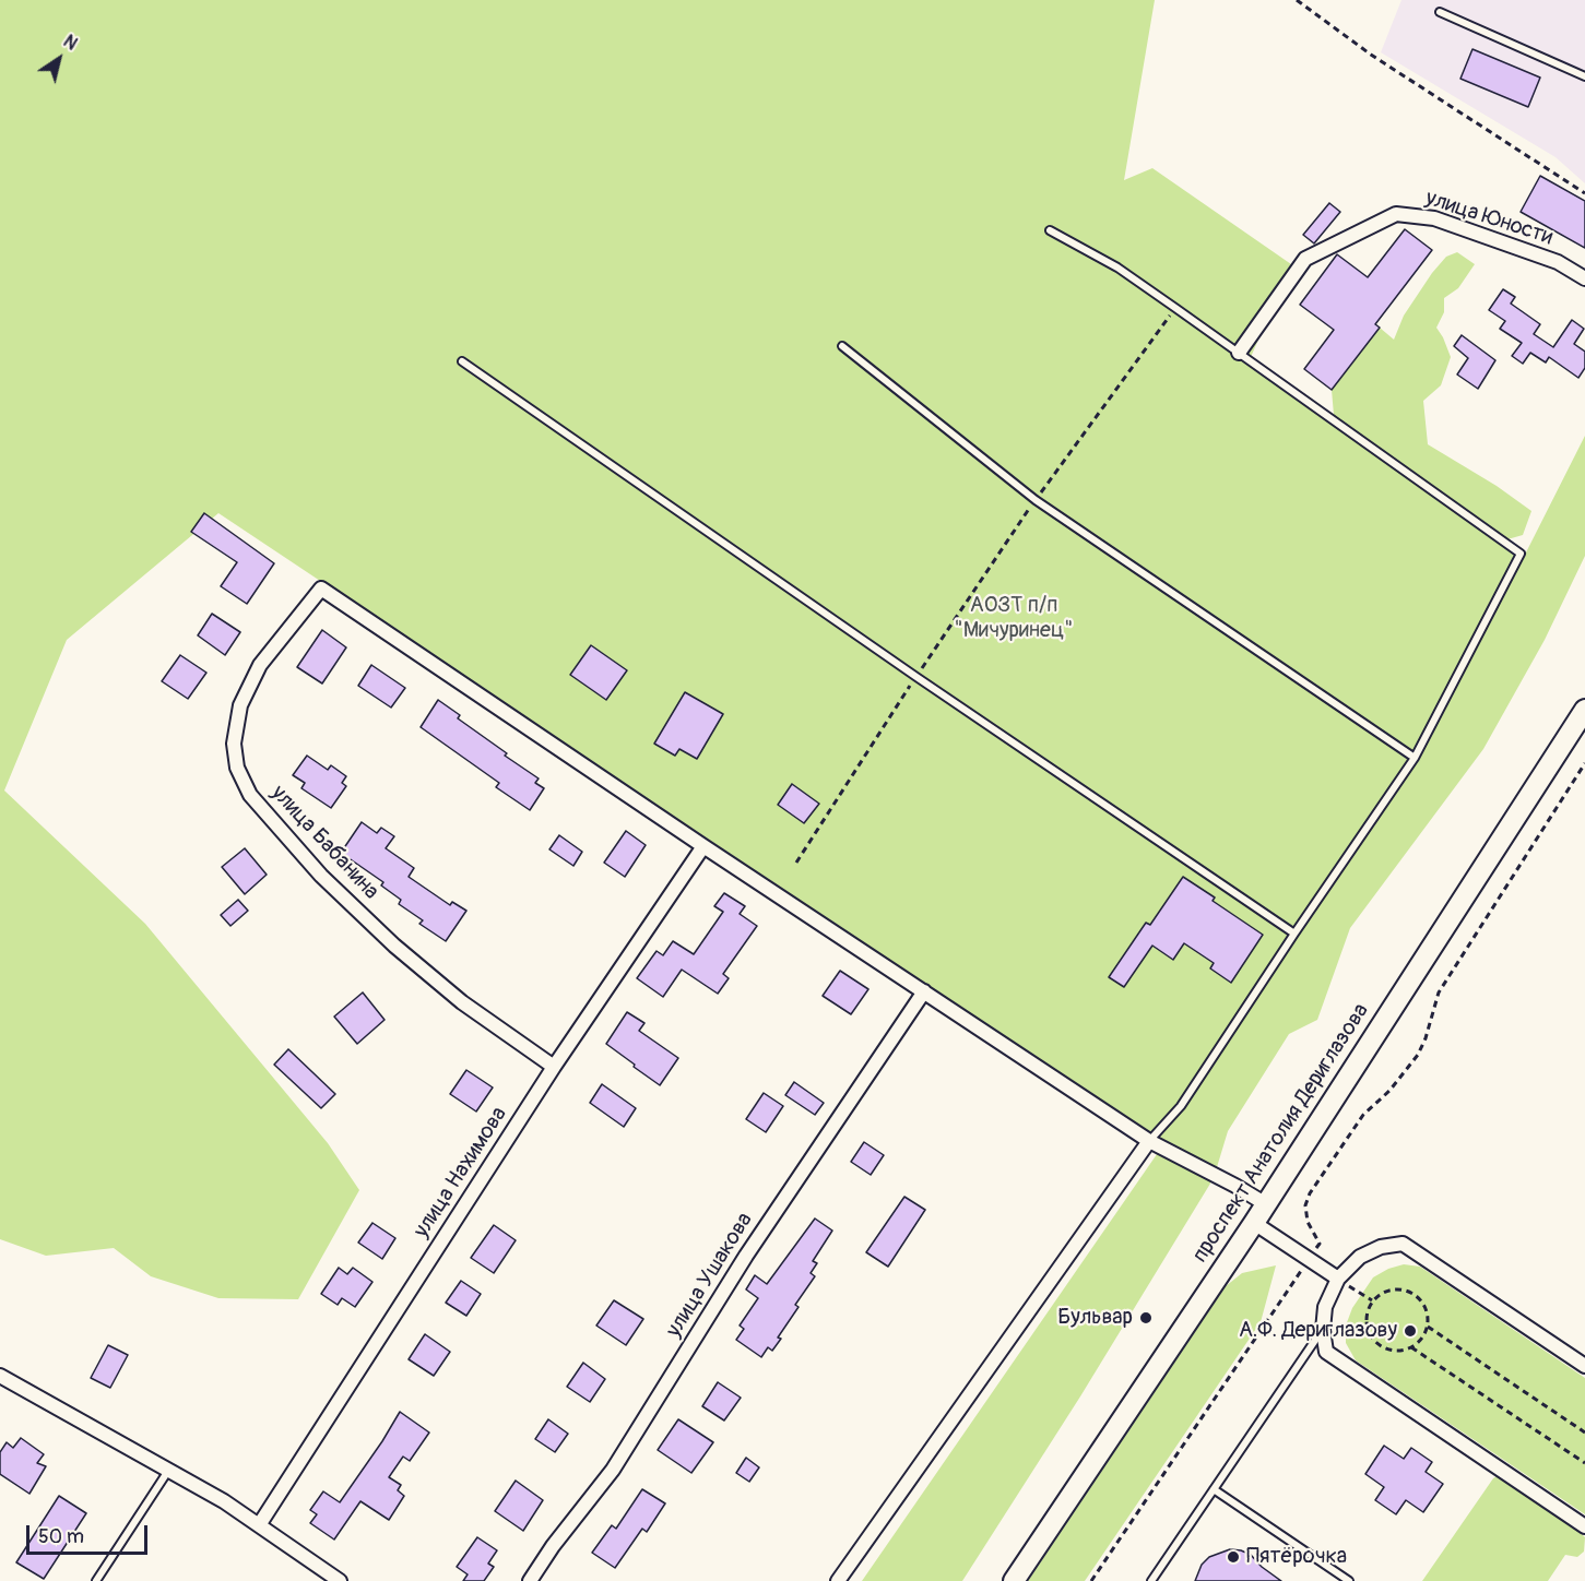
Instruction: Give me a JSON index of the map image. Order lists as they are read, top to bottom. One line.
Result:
{"streets":{"main road":["проспект Анатолия Дериглазова"],"street":["улица Юности","улица Бабанина","улица Нахимова","улица Ушакова"]},"crossings":[["улица Бабанина","улица Нахимова"]],"parks":["АОЗТ п/п \"Мичуринец\""],"places":["Бульвар","А.Ф. Дериглазову","Пятёрочка"],"scale_bar":"50 m","north":"top right"}
